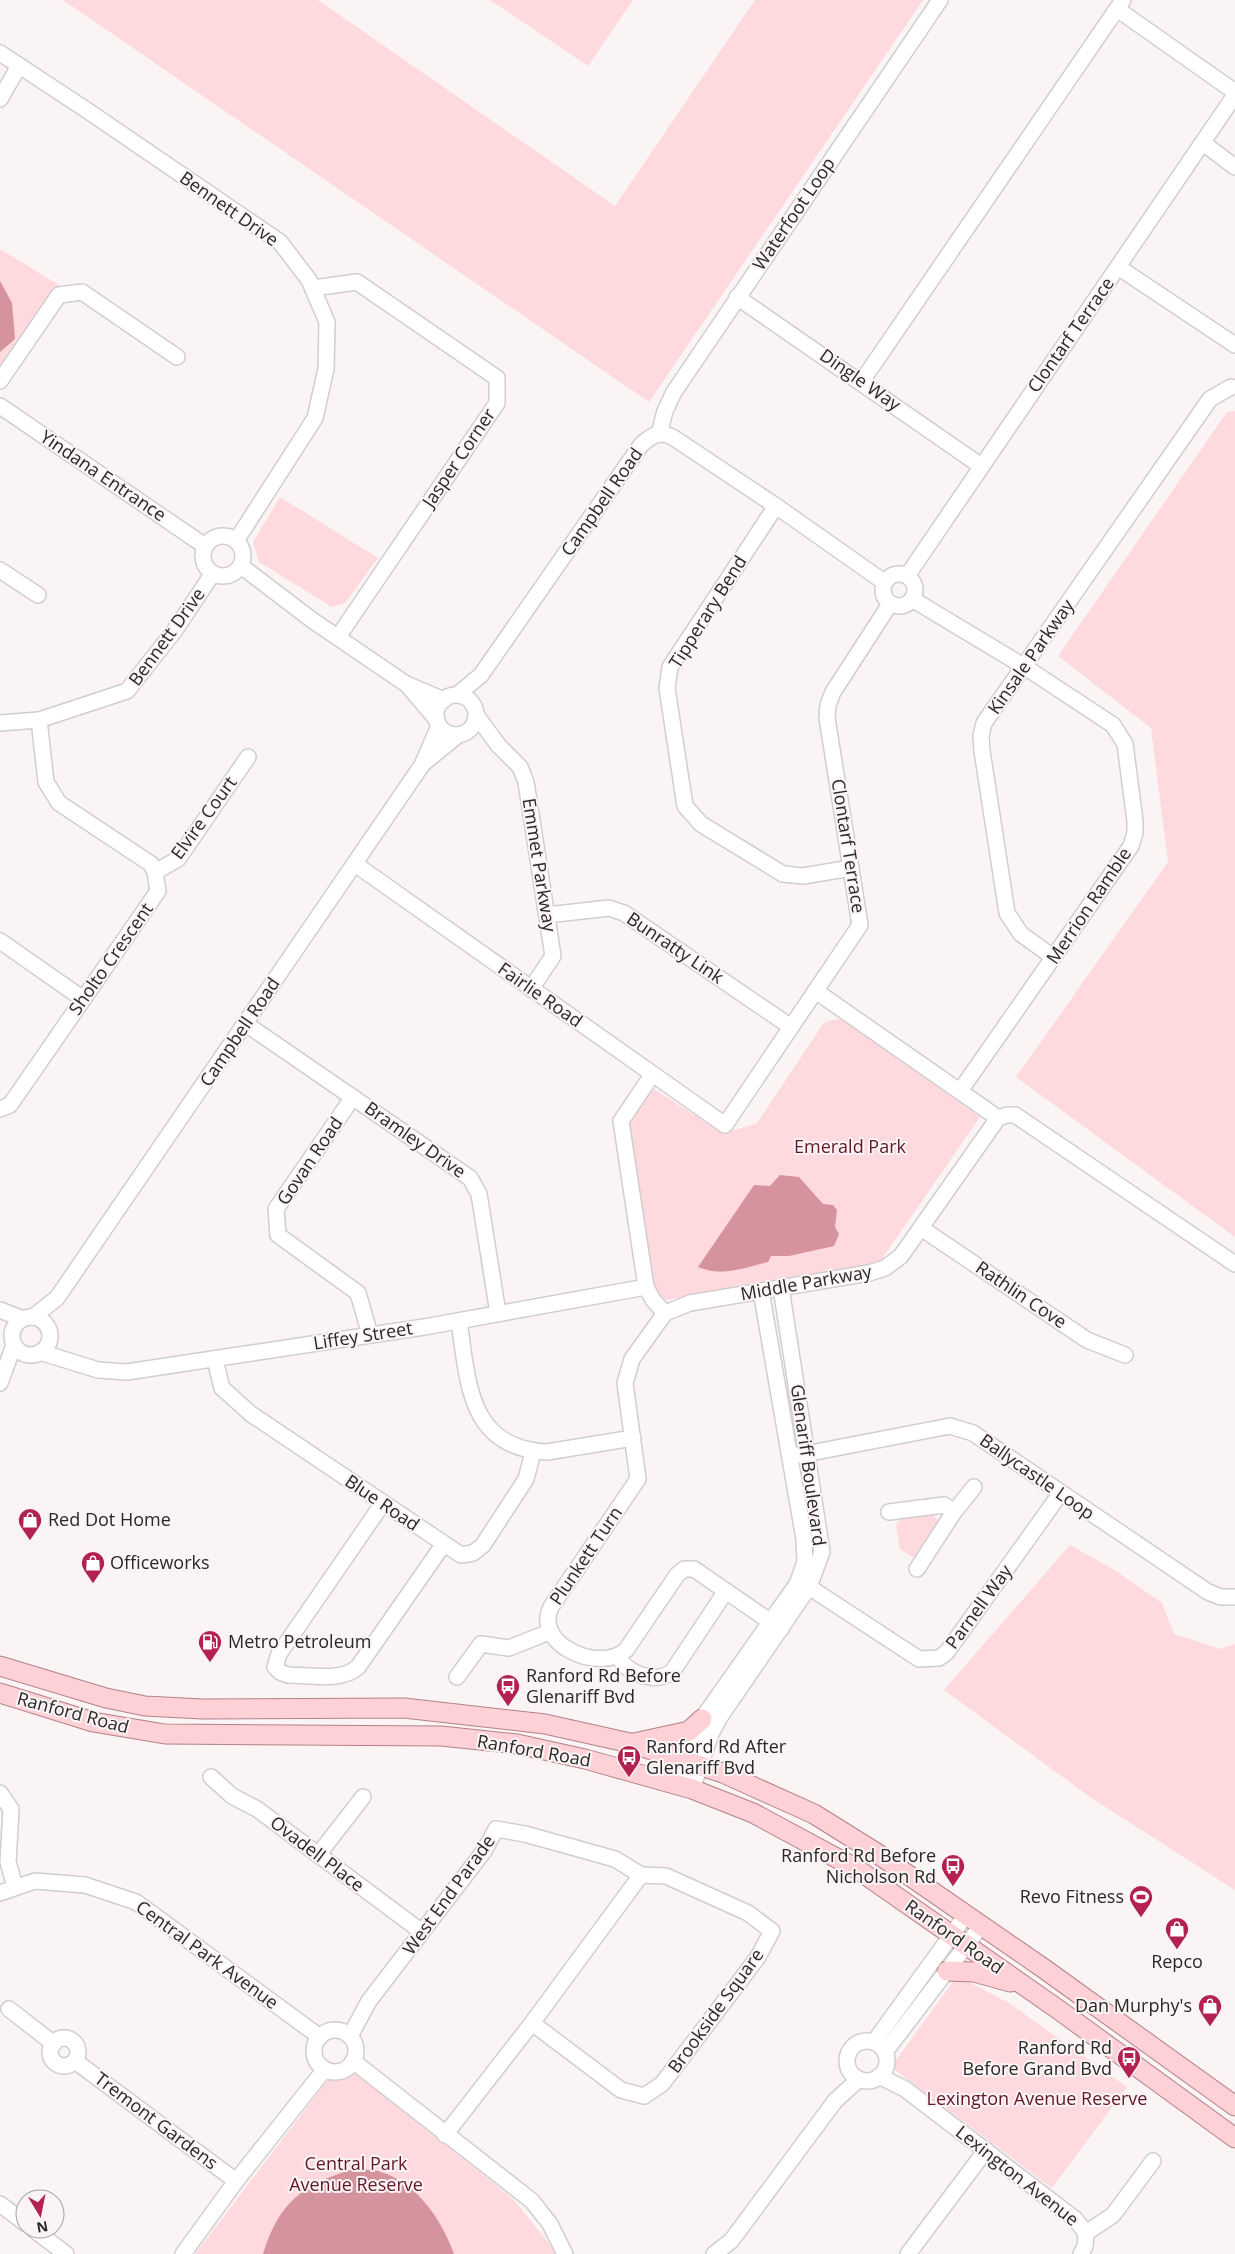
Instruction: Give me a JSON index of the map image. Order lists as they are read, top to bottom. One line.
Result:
{"streets":{"main road":["Ranford Road"],"street":["Bennett Drive","Waterfoot Loop","Clontarf Terrace","Dingle Way","Jasper Corner","Yindana Entrance","Campbell Road","Tipperary Bend","Kinsale Parkway","Elvire Court","Emmet Parkway","Merrion Ramble","Bunratty Link","Sholto Crescent","Fairlie Road","Bramley Drive","Govan Road","Middle Parkway","Rathlin Cove","Liffey Street","Glenariff Boulevard","Ballycastle Loop","Blue Road","Plunkett Turn","Parnell Way","Ovadell Place","West End Parade","Central Park Avenue","Brookside Square","Tremont Gardens","Lexington Avenue"]},"crossings":[["Bennett Drive","Jasper Corner"],["Bennett Drive","Yindana Entrance"],["Waterfoot Loop","Dingle Way"],["Waterfoot Loop","Campbell Road"],["Clontarf Terrace","Dingle Way"],["Clontarf Terrace","Campbell Road"],["Clontarf Terrace","Tipperary Bend"],["Clontarf Terrace","Merrion Ramble"],["Clontarf Terrace","Bunratty Link"],["Clontarf Terrace","Fairlie Road"],["Campbell Road","Tipperary Bend"],["Campbell Road","Emmet Parkway"],["Campbell Road","Merrion Ramble"],["Campbell Road","Fairlie Road"],["Campbell Road","Bramley Drive"],["Campbell Road","Liffey Street"],["Kinsale Parkway","Merrion Ramble"],["Elvire Court","Sholto Crescent"],["Emmet Parkway","Bunratty Link"],["Emmet Parkway","Fairlie Road"],["Bramley Drive","Govan Road"],["Bramley Drive","Liffey Street"],["Govan Road","Liffey Street"],["Middle Parkway","Rathlin Cove"],["Middle Parkway","Glenariff Boulevard"],["Middle Parkway","Plunkett Turn"],["Liffey Street","Blue Road"],["Glenariff Boulevard","Ballycastle Loop"],["Glenariff Boulevard","Parnell Way"],["Glenariff Boulevard","Ranford Road"],["Ballycastle Loop","Parnell Way"],["Ovadell Place","West End Parade"],["West End Parade","Central Park Avenue"],["West End Parade","Brookside Square"]],"parks":["Emerald Park","Lexington Avenue Reserve","Central Park Avenue Reserve"],"places":{"shop":["Red Dot Home","Officeworks","Repco","Dan Murphy's"],"fuel station":["Metro Petroleum"],"bus stop":["Ranford Rd Before Glenariff Bvd","Ranford Rd After Glenariff Bvd","Ranford Rd Before Nicholson Rd","Ranford Rd Before Grand Bvd"],"sports":["Revo Fitness"]},"north":"bottom"}
